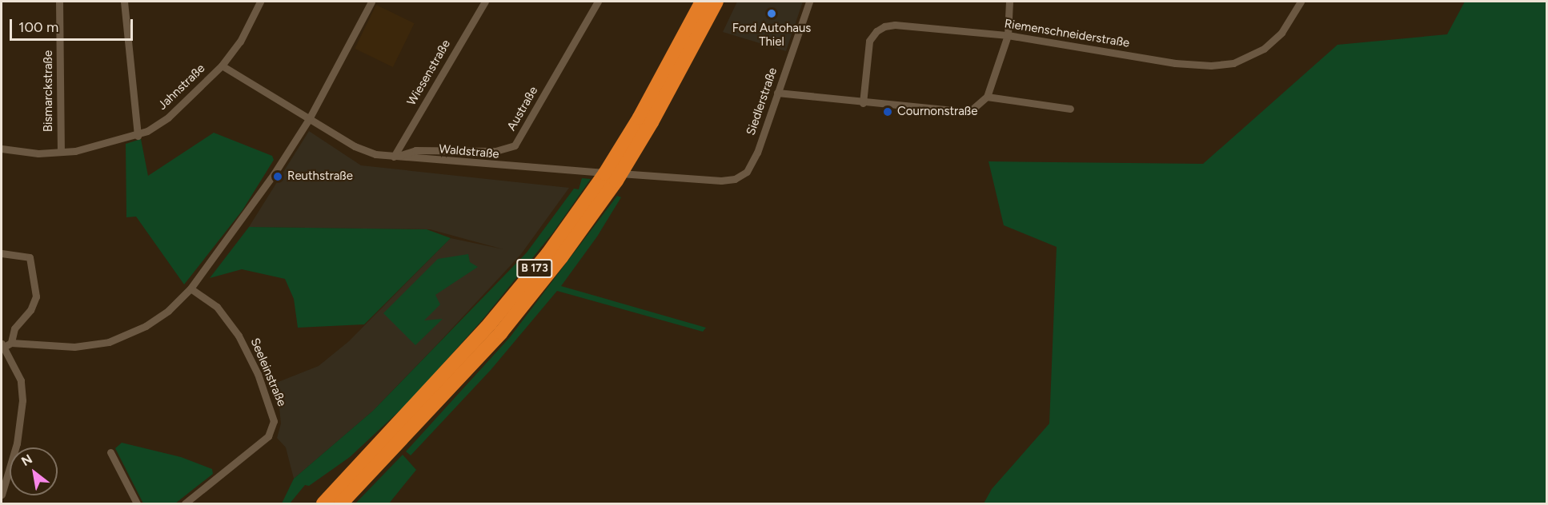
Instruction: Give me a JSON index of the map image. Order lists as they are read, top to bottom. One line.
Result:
{"streets":{"highway":["B 173"],"street":["Riemenschneiderstraße","Wiesenstraße","Jahnstraße","Bismarckstraße","Siedlerstraße","Austraße","Waldstraße","Seeleinstraße"]},"crossings":[["Wiesenstraße","Austraße"],["Wiesenstraße","Waldstraße"],["Jahnstraße","Bismarckstraße"],["Jahnstraße","Waldstraße"],["Siedlerstraße","Waldstraße"],["Austraße","Waldstraße"]],"places":["Ford Autohaus Thiel","Cournonstraße","Reuthstraße"],"scale_bar":"100 m","north":"top left"}
